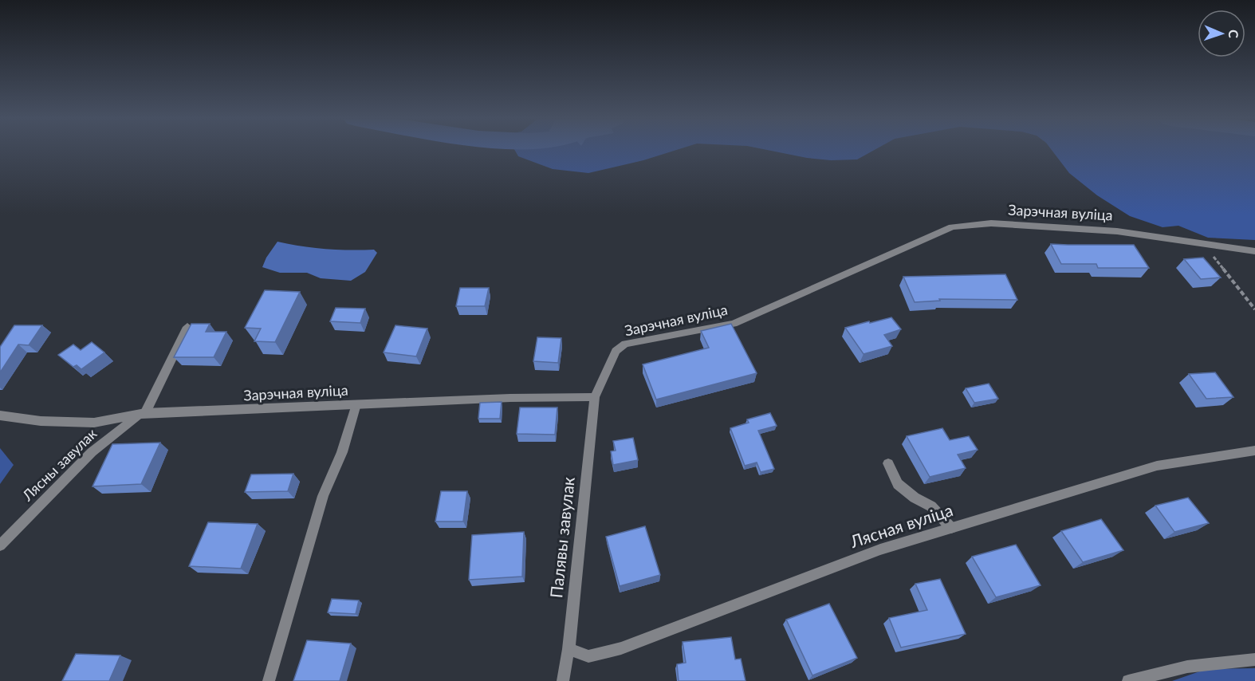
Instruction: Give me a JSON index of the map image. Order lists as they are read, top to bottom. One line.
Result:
{"streets":{"street":["Зарэчная вуліца","Лясны завулак","Лясная вуліца","Палявы завулак"]},"crossings":[["Зарэчная вуліца","Лясны завулак"],["Зарэчная вуліца","Палявы завулак"],["Лясная вуліца","Палявы завулак"]],"north":"right"}
